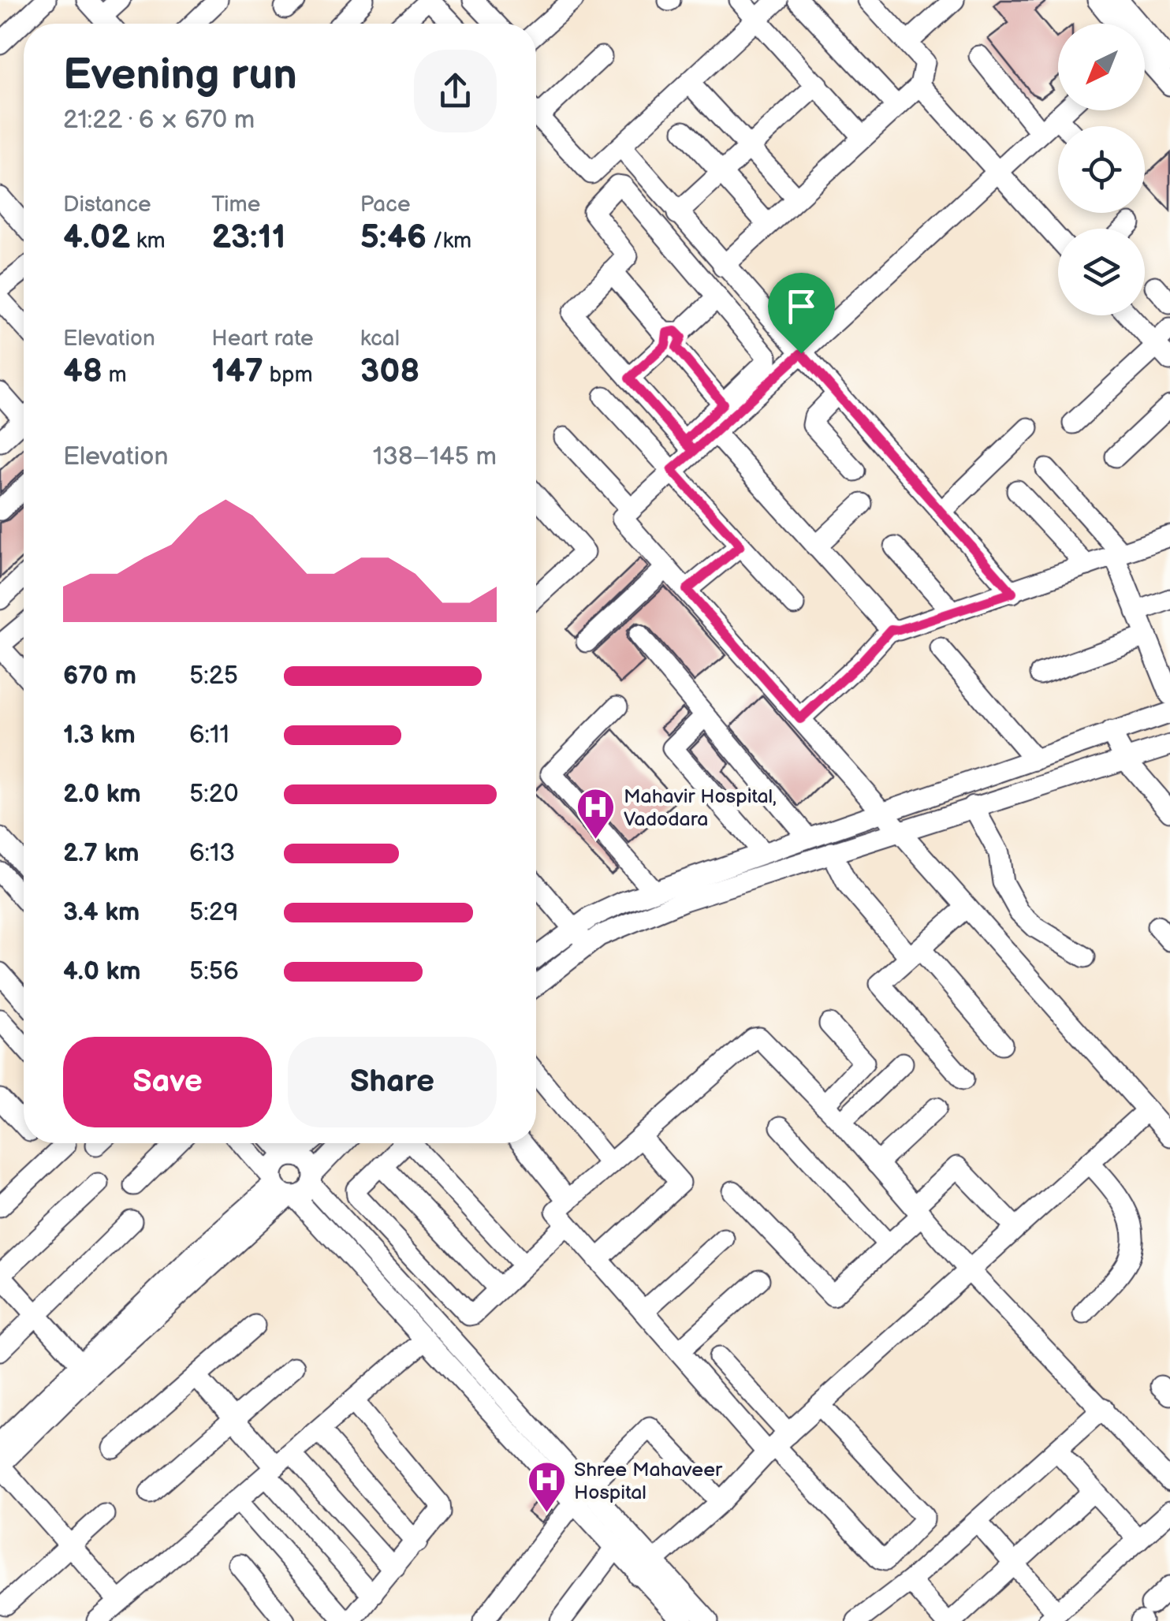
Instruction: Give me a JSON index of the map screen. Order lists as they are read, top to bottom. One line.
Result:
{"places":{"hospital":["Mahavir Hospital, Vadodara","Shree Mahaveer Hospital"]},"north":"bottom left","page":{"heading":["Evening run","21:22 · 6 × 670 m"],"stats":[["Distance","4.02 km"],["Time","23:11"],["Pace","5:46 /km"],["Elevation","48 m"],["Heart rate","147 bpm"],["kcal","308"]],"chart":["Elevation","138–145 m"],"list":[{"name":"670 m","note":"5:25"},{"name":"1.3 km","note":"6:11"},{"name":"2.0 km","note":"5:20"},{"name":"2.7 km","note":"6:13"},{"name":"3.4 km","note":"5:29"},{"name":"4.0 km","note":"5:56"}],"buttons":["Save","Share"]}}
